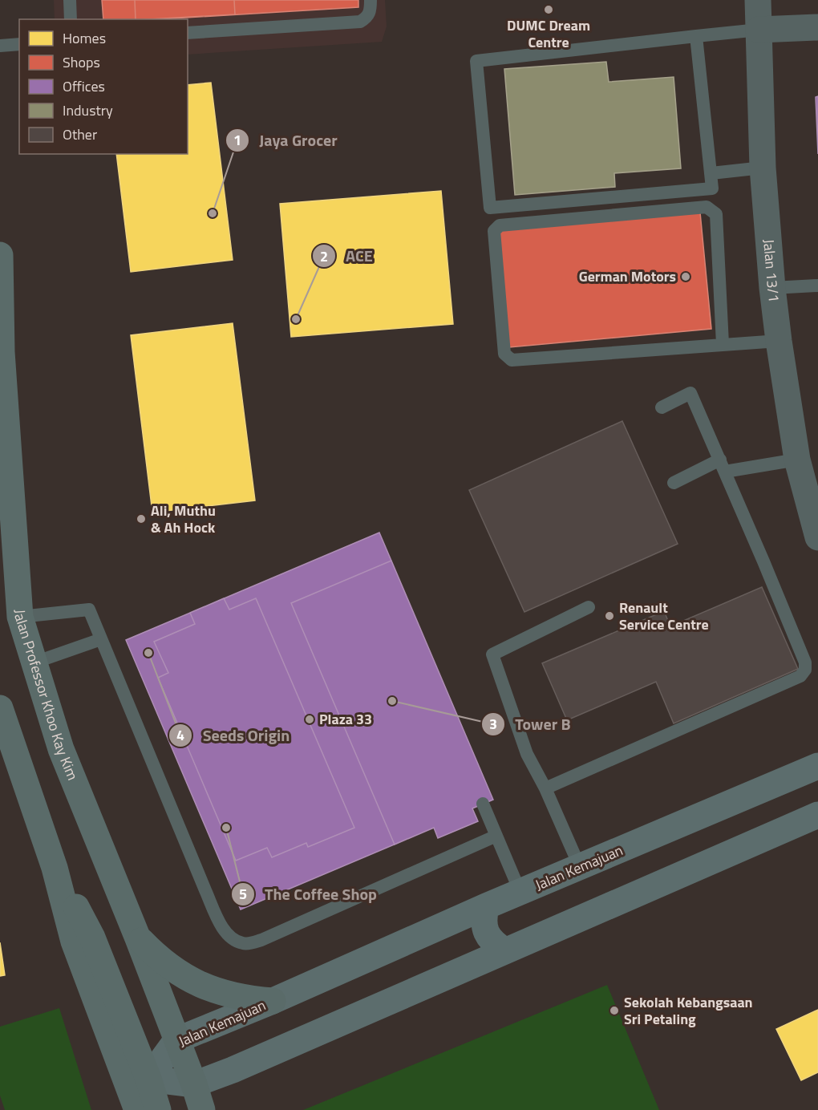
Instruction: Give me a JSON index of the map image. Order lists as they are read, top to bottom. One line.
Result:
{"streets":{"main road":["Jalan Professor Khoo Kay Kim","Jalan Kemajuan"],"street":["Jalan 13/1"]},"crossings":[["Jalan Professor Khoo Kay Kim","Jalan Kemajuan"]],"places":["DUMC Dream Centre","Jaya Grocer","German Motors","ACE","Ali, Muthu & Ah Hock","Renault Service Centre","Seeds Origin","Tower B","Plaza 33","The Coffee Shop","Sekolah Kebangsaan Sri Petaling"],"legend":["Homes","Shops","Offices","Industry","Other"]}
